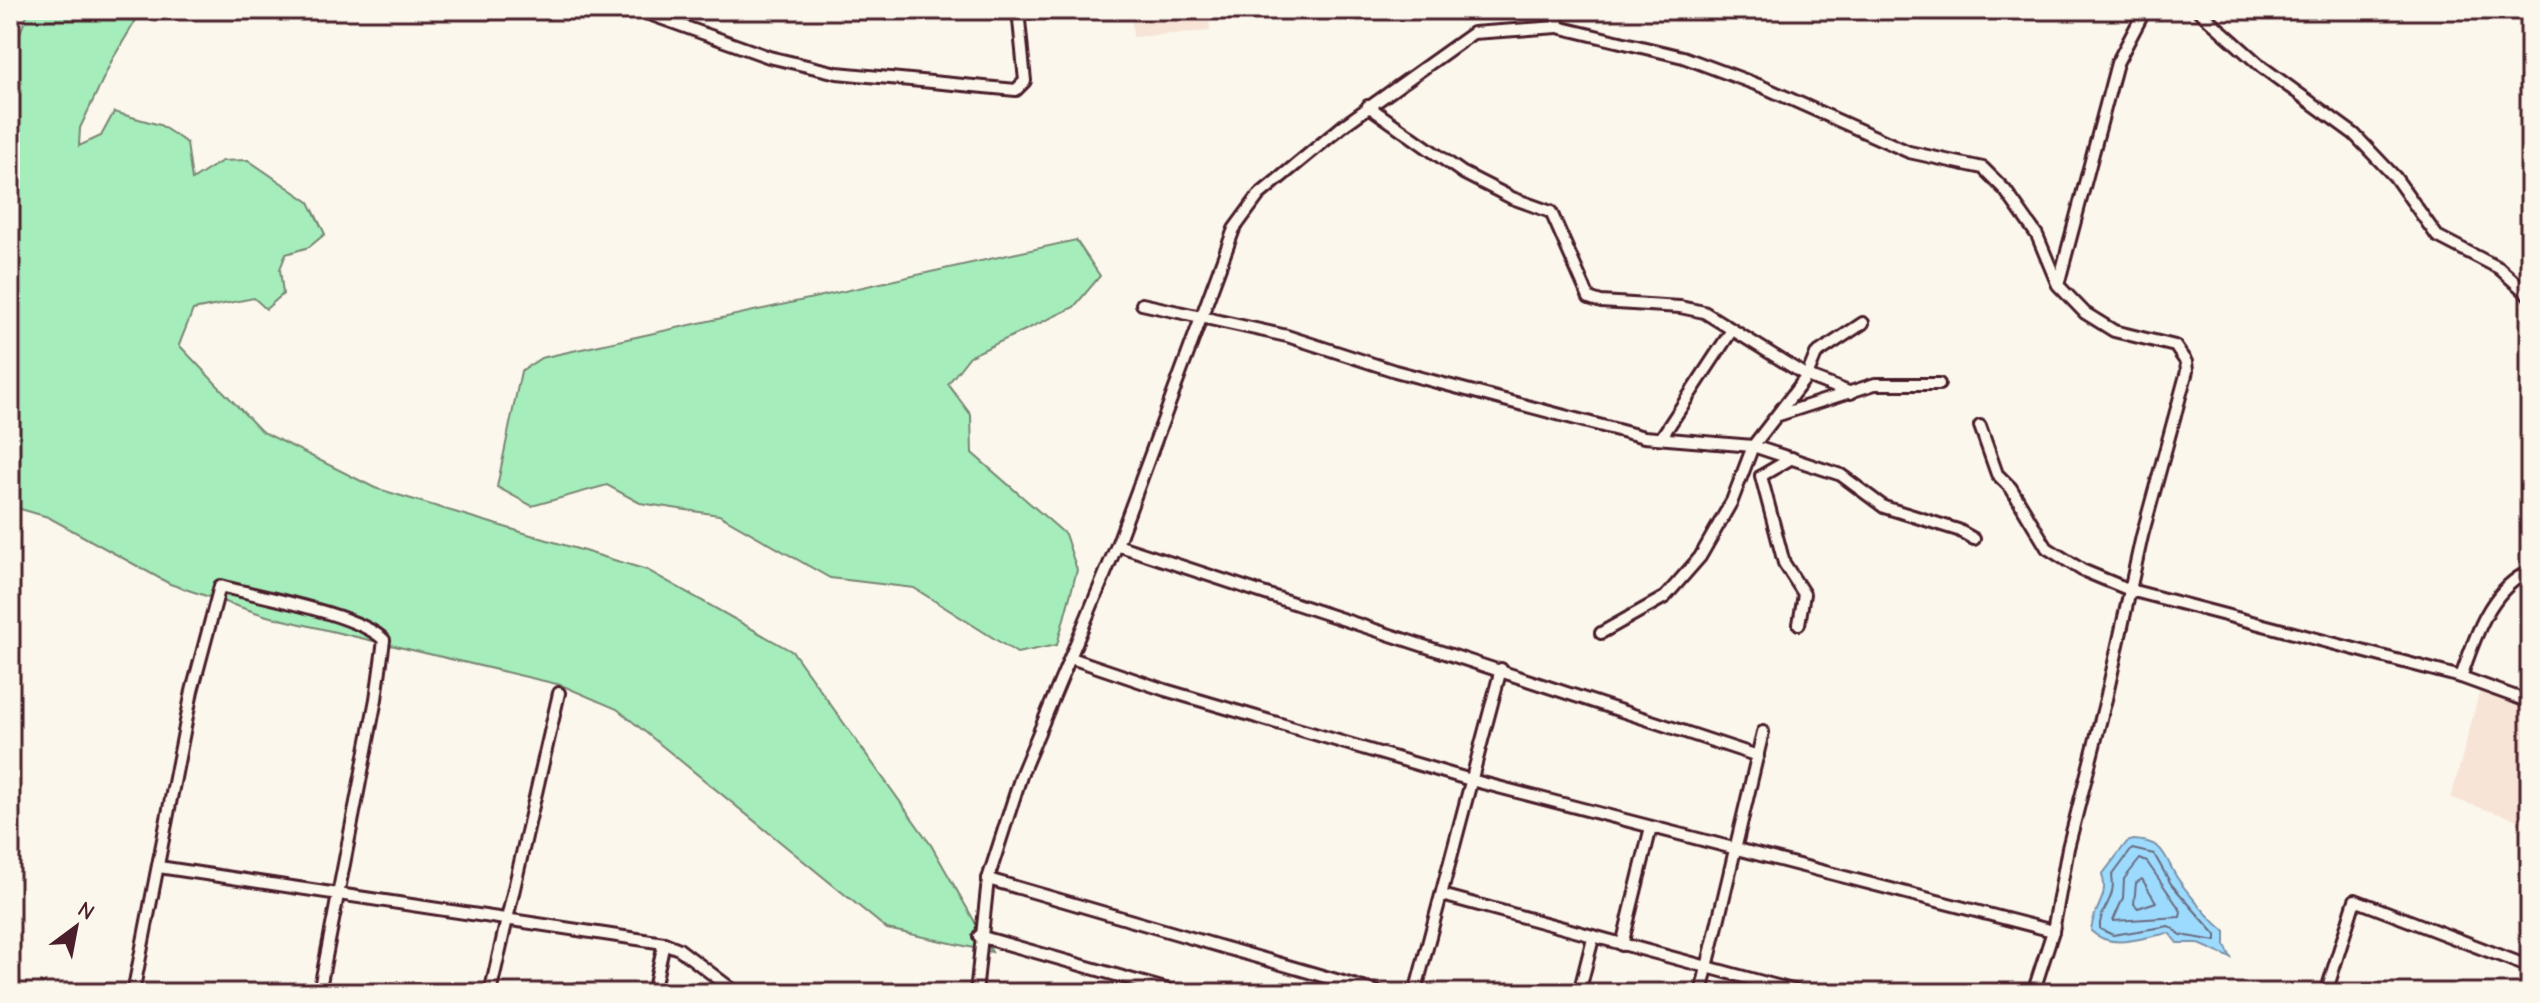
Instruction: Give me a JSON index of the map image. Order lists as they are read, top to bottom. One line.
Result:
{"north":"top right"}
